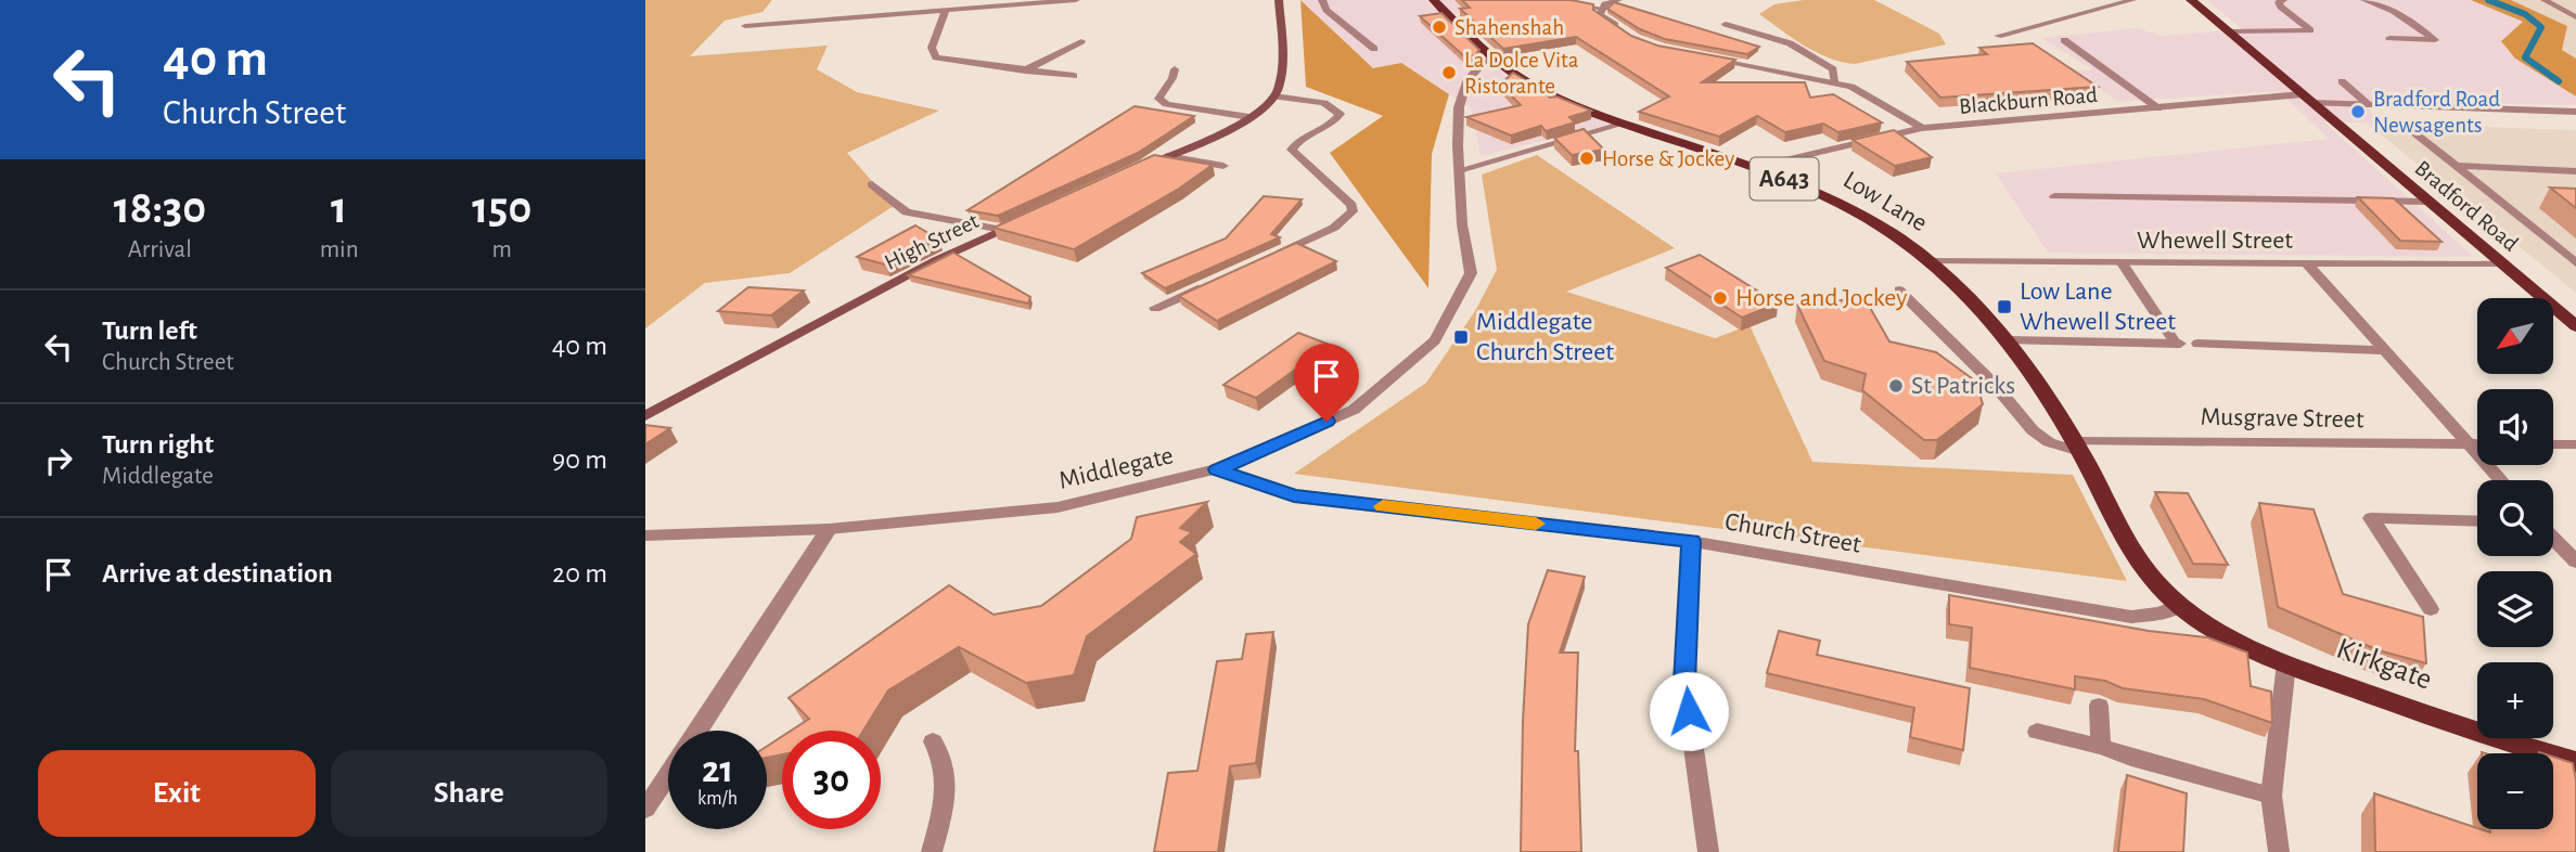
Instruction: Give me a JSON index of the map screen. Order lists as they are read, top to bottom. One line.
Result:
{"streets":{"main road":["A643","Low Lane","Bradford Road","High Street","Kirkgate"],"street":["Blackburn Road","Whewell Street","Musgrave Street","Middlegate","Church Street"]},"crossings":[["Blackburn Road","Low Lane"],["Blackburn Road","Bradford Road"],["Low Lane","Whewell Street"],["Low Lane","Musgrave Street"],["Low Lane","Middlegate"],["Low Lane","Church Street"],["Low Lane","Kirkgate"],["Bradford Road","Whewell Street"],["Middlegate","Church Street"],["Church Street","Kirkgate"]],"places":{"other":["Shahenshah","La Dolce Vita Ristorante","Bradford Road Newsagents","Horse & Jockey","Horse and Jockey","St Patricks"],"transit":["Low Lane Whewell Street","Middlegate Church Street"]},"north":"bottom left","page":{"turn":["40 m","Church Street"],"eta":["18:30","Arrival","1","min","150","m"],"list":[{"name":"Turn left","note":"Church Street","value":"40 m"},{"name":"Turn right","note":"Middlegate","value":"90 m"},{"name":"Arrive at destination","value":"20 m"}],"map_buttons":["+","−"],"speed":"21 km/h","limit":"30","buttons":["Exit","Share"]}}
